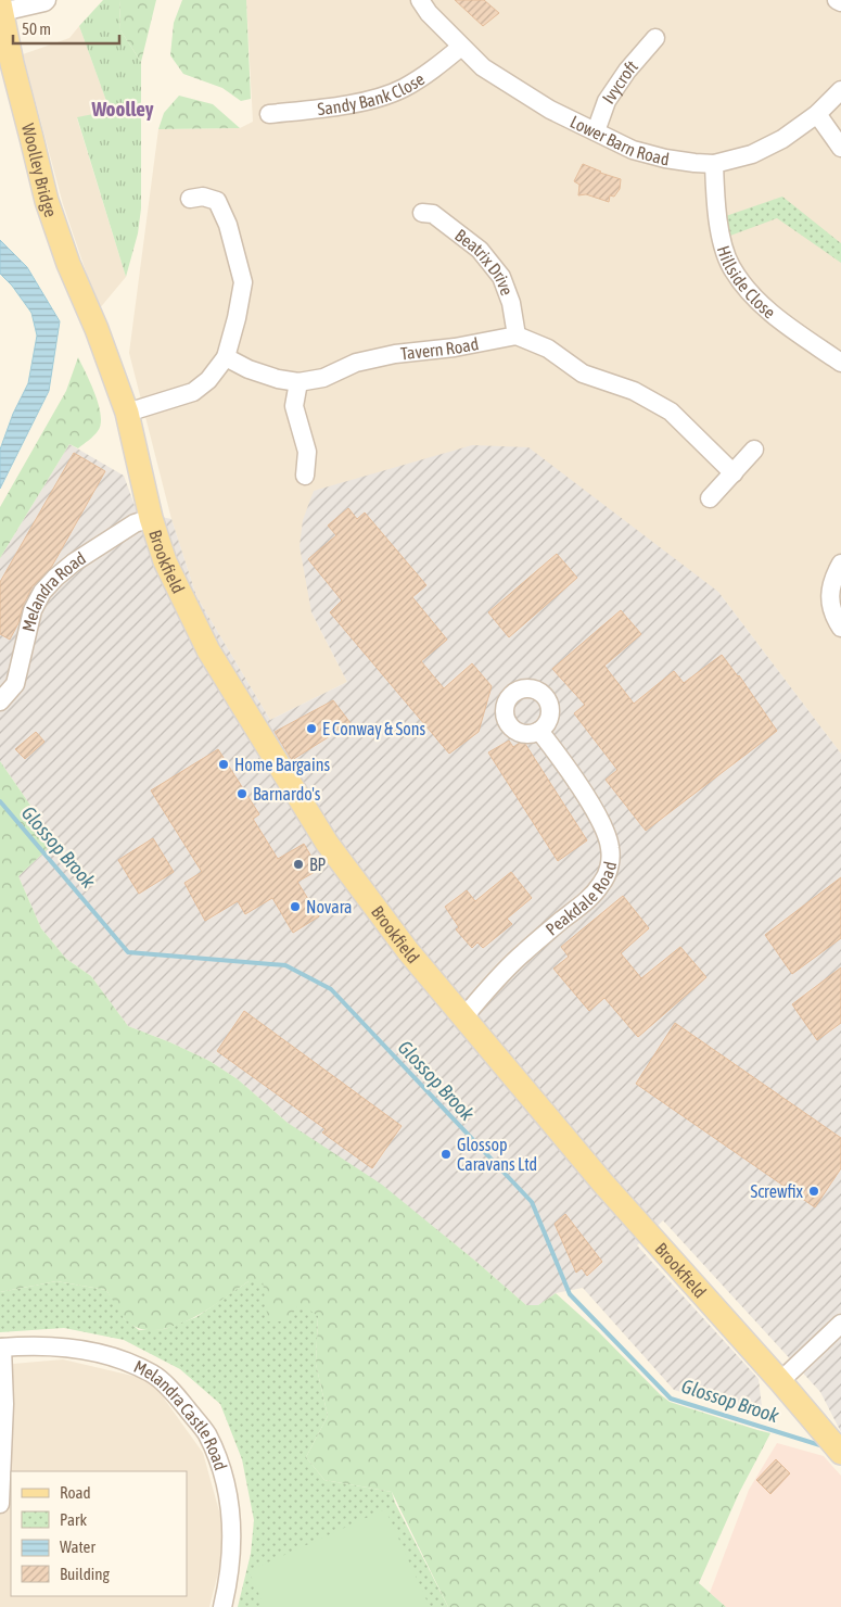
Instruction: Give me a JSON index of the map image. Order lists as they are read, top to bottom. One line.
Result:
{"streets":{"main road":["Woolley Bridge","Brookfield"],"street":["Ivycroft","Sandy Bank Close","Lower Barn Road","Beatrix Drive","Hillside Close","Tavern Road","Melandra Road","Peakdale Road","Melandra Castle Road"]},"crossings":[["Ivycroft","Lower Barn Road"],["Sandy Bank Close","Lower Barn Road"],["Lower Barn Road","Hillside Close"],["Woolley Bridge","Brookfield"],["Beatrix Drive","Tavern Road"],["Brookfield","Melandra Road"],["Brookfield","Peakdale Road"]],"districts":["Woolley"],"water":["Glossop Brook"],"places":["E Conway & Sons","Home Bargains","Barnardo's","BP","Novara","Glossop Caravans Ltd","Screwfix"],"legend":["Road","Park","Water","Building"],"scale_bar":"50 m"}
